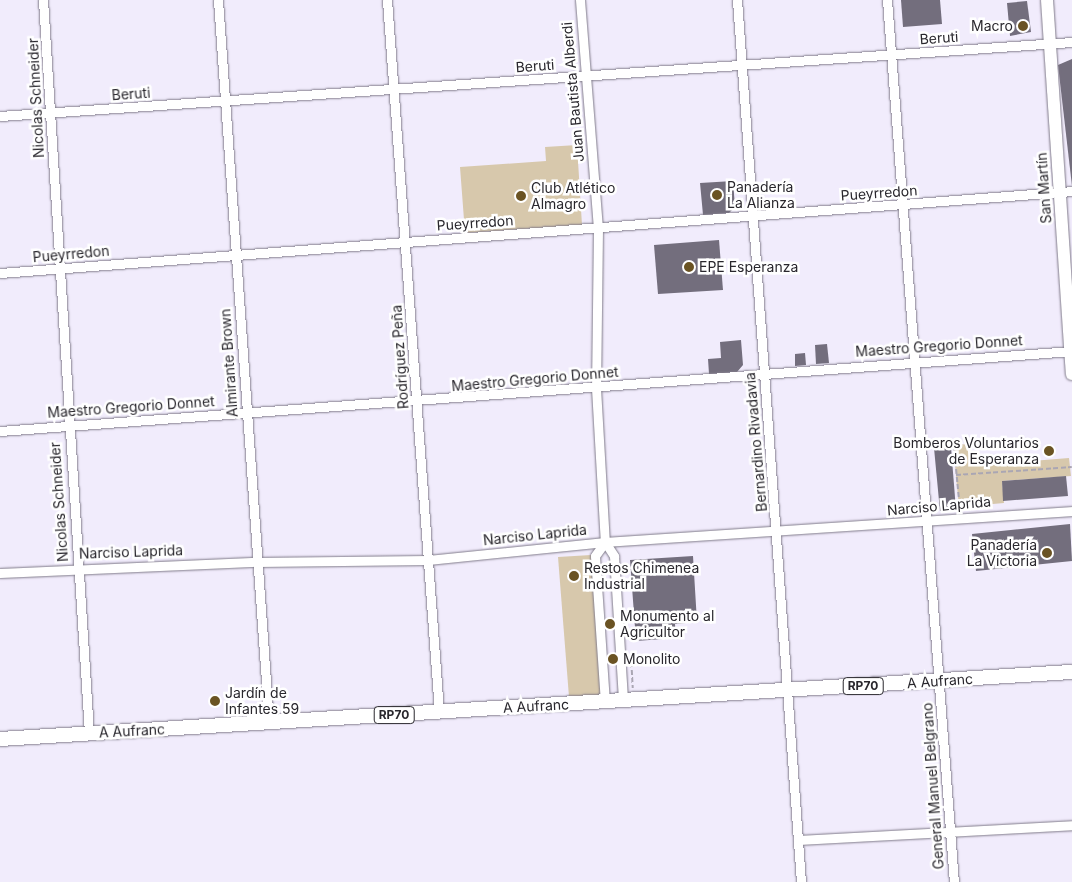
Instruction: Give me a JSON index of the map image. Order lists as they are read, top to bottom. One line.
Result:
{"streets":{"main road":["San Martín","A Aufranc","RP70"],"street":["Beruti","Juan Bautista Alberdi","Nicolas Schneider","Pueyrredon","Maestro Gregorio Donnet","Rodríguez Peña","Almirante Brown","Bernardino Rivadavia","Narciso Laprida","General Manuel Belgrano"]},"crossings":[["Beruti","Juan Bautista Alberdi"],["Beruti","Nicolas Schneider"],["Beruti","San Martín"],["Beruti","Rodríguez Peña"],["Beruti","Almirante Brown"],["Beruti","Bernardino Rivadavia"],["Beruti","General Manuel Belgrano"],["Juan Bautista Alberdi","Pueyrredon"],["Juan Bautista Alberdi","Maestro Gregorio Donnet"],["Juan Bautista Alberdi","Narciso Laprida"],["Juan Bautista Alberdi","A Aufranc"],["Nicolas Schneider","Pueyrredon"],["Nicolas Schneider","Maestro Gregorio Donnet"],["Nicolas Schneider","Narciso Laprida"],["Nicolas Schneider","A Aufranc"],["San Martín","Pueyrredon"],["San Martín","Maestro Gregorio Donnet"],["Pueyrredon","Rodríguez Peña"],["Pueyrredon","Almirante Brown"],["Pueyrredon","Bernardino Rivadavia"],["Pueyrredon","General Manuel Belgrano"],["Maestro Gregorio Donnet","Rodríguez Peña"],["Maestro Gregorio Donnet","Almirante Brown"],["Maestro Gregorio Donnet","Bernardino Rivadavia"],["Maestro Gregorio Donnet","General Manuel Belgrano"],["Rodríguez Peña","Narciso Laprida"],["Rodríguez Peña","A Aufranc"],["Almirante Brown","Narciso Laprida"],["Almirante Brown","A Aufranc"],["Bernardino Rivadavia","Narciso Laprida"],["Bernardino Rivadavia","A Aufranc"],["Narciso Laprida","General Manuel Belgrano"],["A Aufranc","General Manuel Belgrano"]],"places":["Macro","Panadería La Alianza","Club Atlético Almagro","EPE Esperanza","Bomberos Voluntarios de Esperanza","Panadería La Victoria","Restos Chimenea Industrial","Monumento al Agricultor","Monolito","Jardín de Infantes 59"]}
